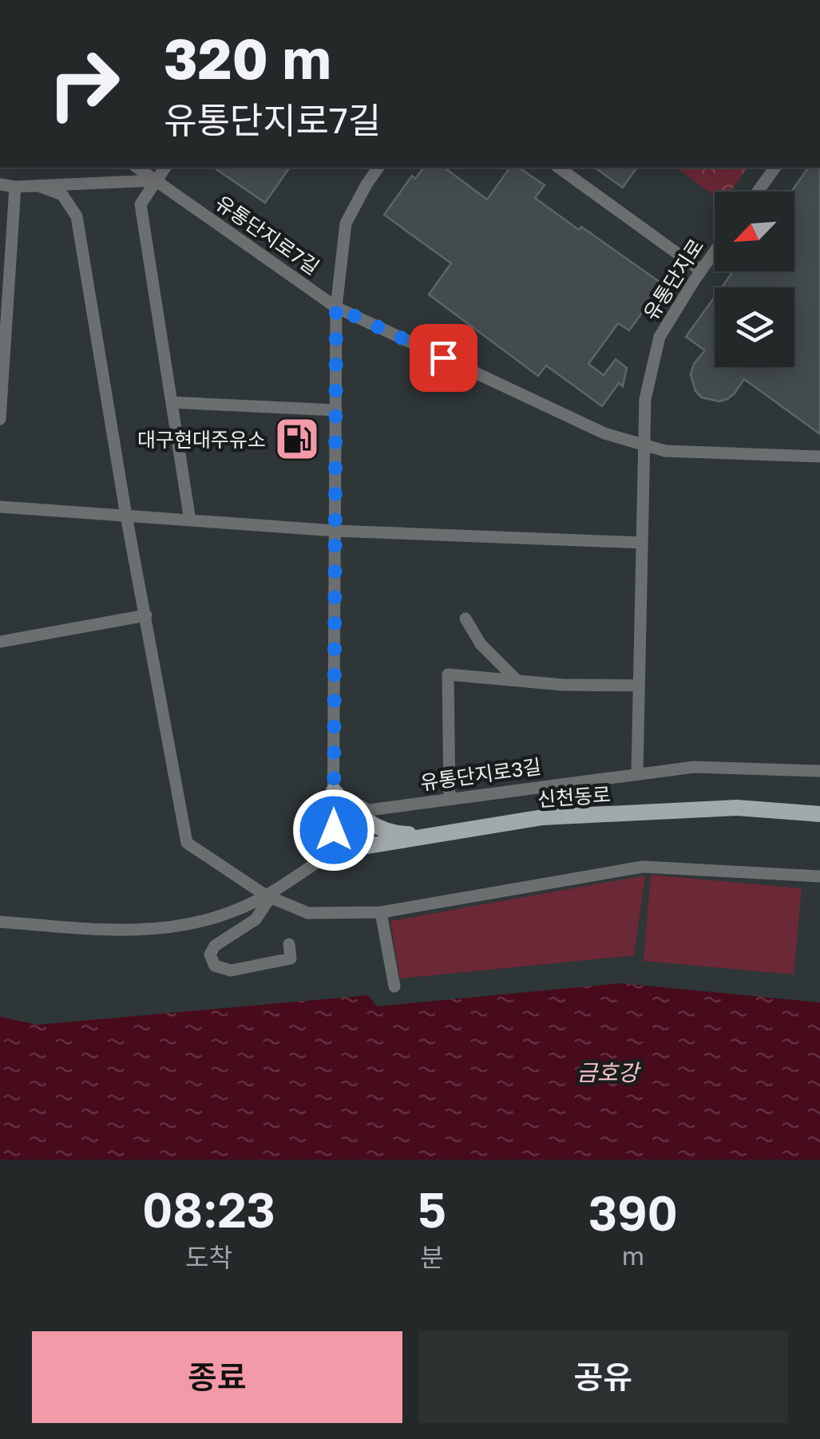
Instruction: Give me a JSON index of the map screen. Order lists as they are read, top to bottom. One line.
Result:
{"streets":{"main road":["신천동로"],"street":["유통단지로7길","유통단지로","유통단지로3길"]},"crossings":[["유통단지로7길","유통단지로"]],"water":["금호강"],"places":{"fuel station":["대구현대주유소"]},"north":"bottom left","page":{"turn":["320 m","유통단지로7길"],"eta":["08:23","도착","5","분","390","m"],"buttons":["종료","공유"]}}
